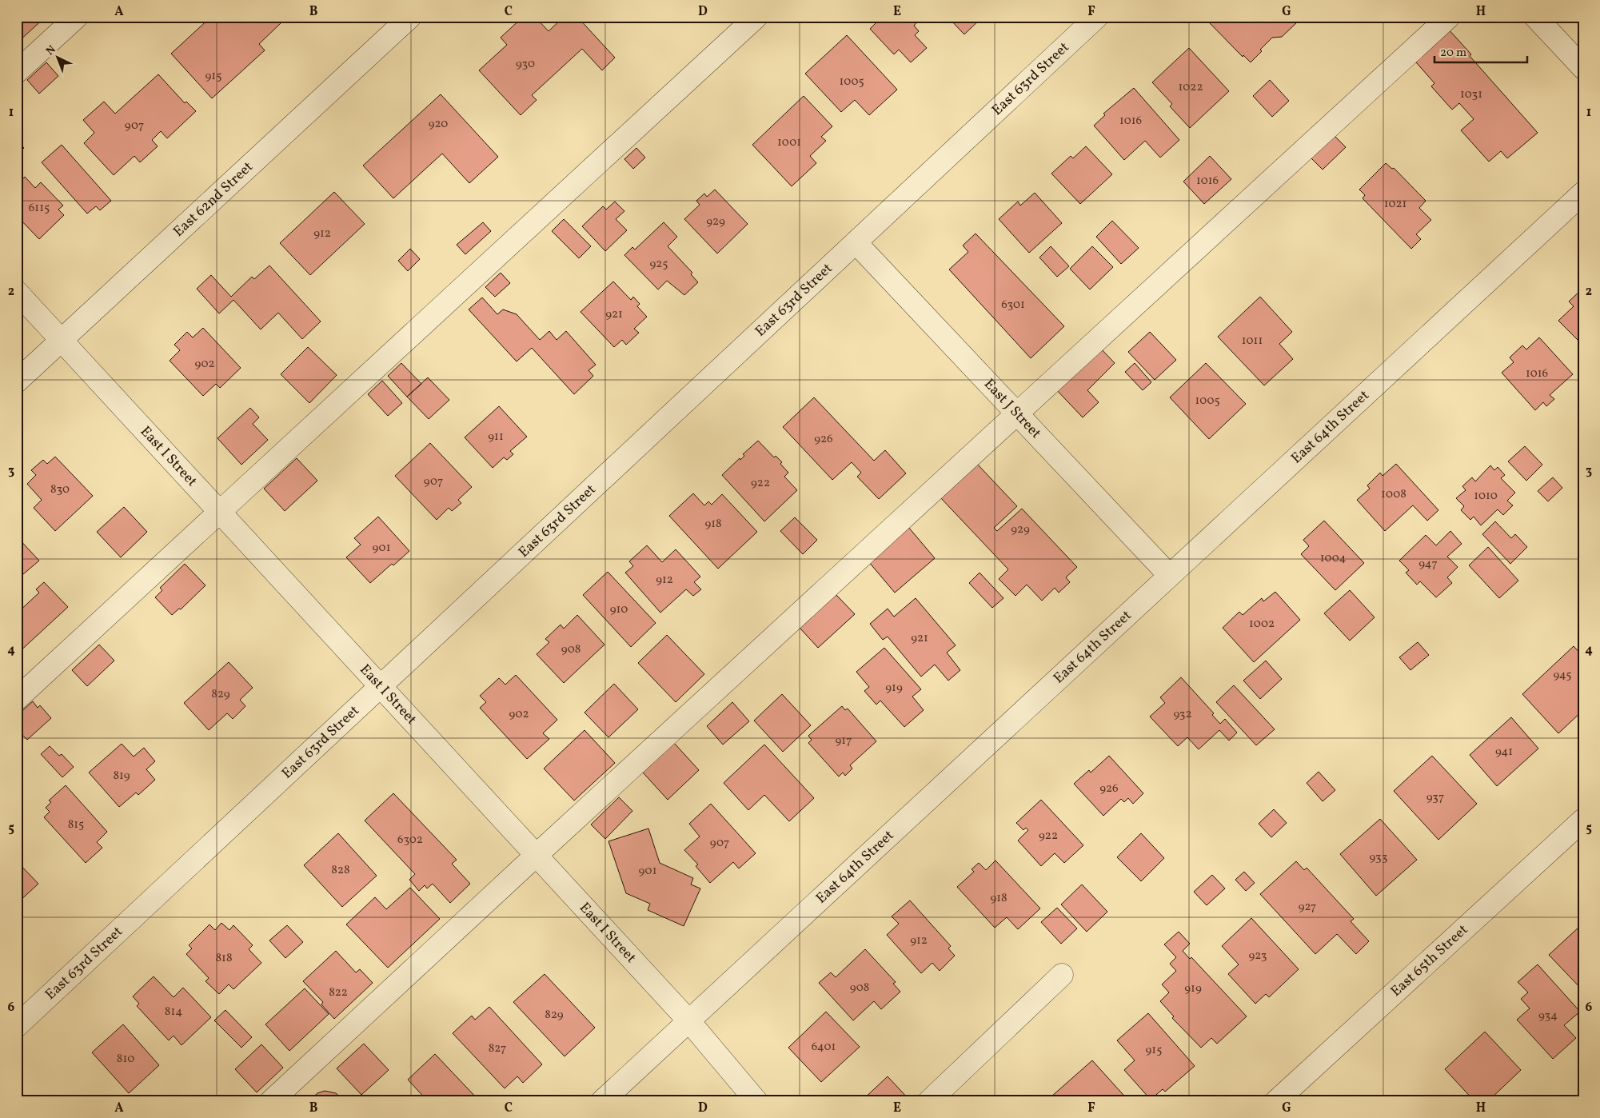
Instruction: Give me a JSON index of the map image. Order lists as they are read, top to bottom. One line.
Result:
{"streets":{"street":["East 63rd Street","East 62nd Street","East J Street","East 64th Street","East I Street","East 65th Street"]},"crossings":[["East 63rd Street","East J Street"],["East 63rd Street","East I Street"],["East 62nd Street","East I Street"],["East J Street","East 64th Street"],["East 64th Street","East I Street"]],"house_numbers":["930","915","1005","1022","1031","1016","920","907","1001","1016","1021","6115","929","912","925","6301","921","1011","902","1016","1005","911","926","907","922","830","1008","1010","918","929","901","1004","947","912","910","1002","921","908","945","919","829","902","932","917","941","819","926","937","815","922","6302","907","933","828","901","918","927","912","923","818","908","919","822","814","829","934","6401","827","915","810"],"scale_bar":"20 m","north":"top left","grid":{"columns":["A","B","C","D","E","F","G","H"],"rows":["1","2","3","4","5","6"]}}
